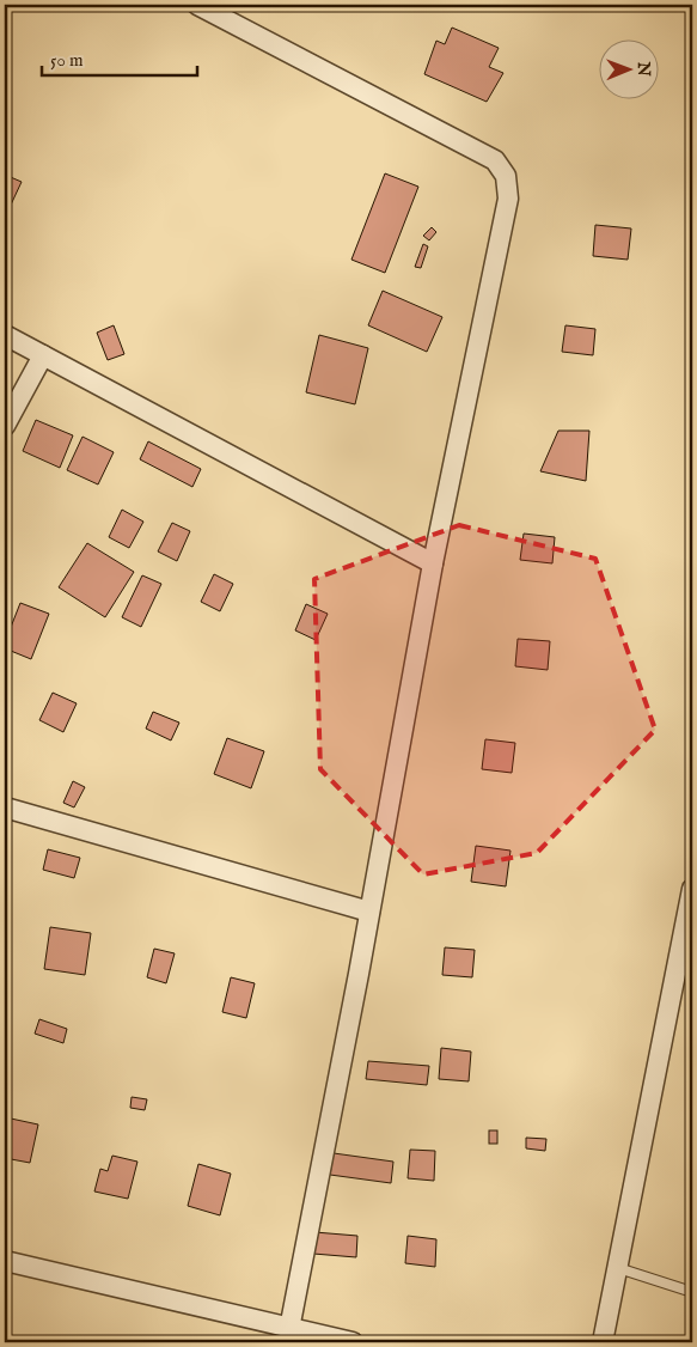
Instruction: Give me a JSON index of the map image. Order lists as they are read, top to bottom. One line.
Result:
{"scale_bar":"50 m","north":"right"}
